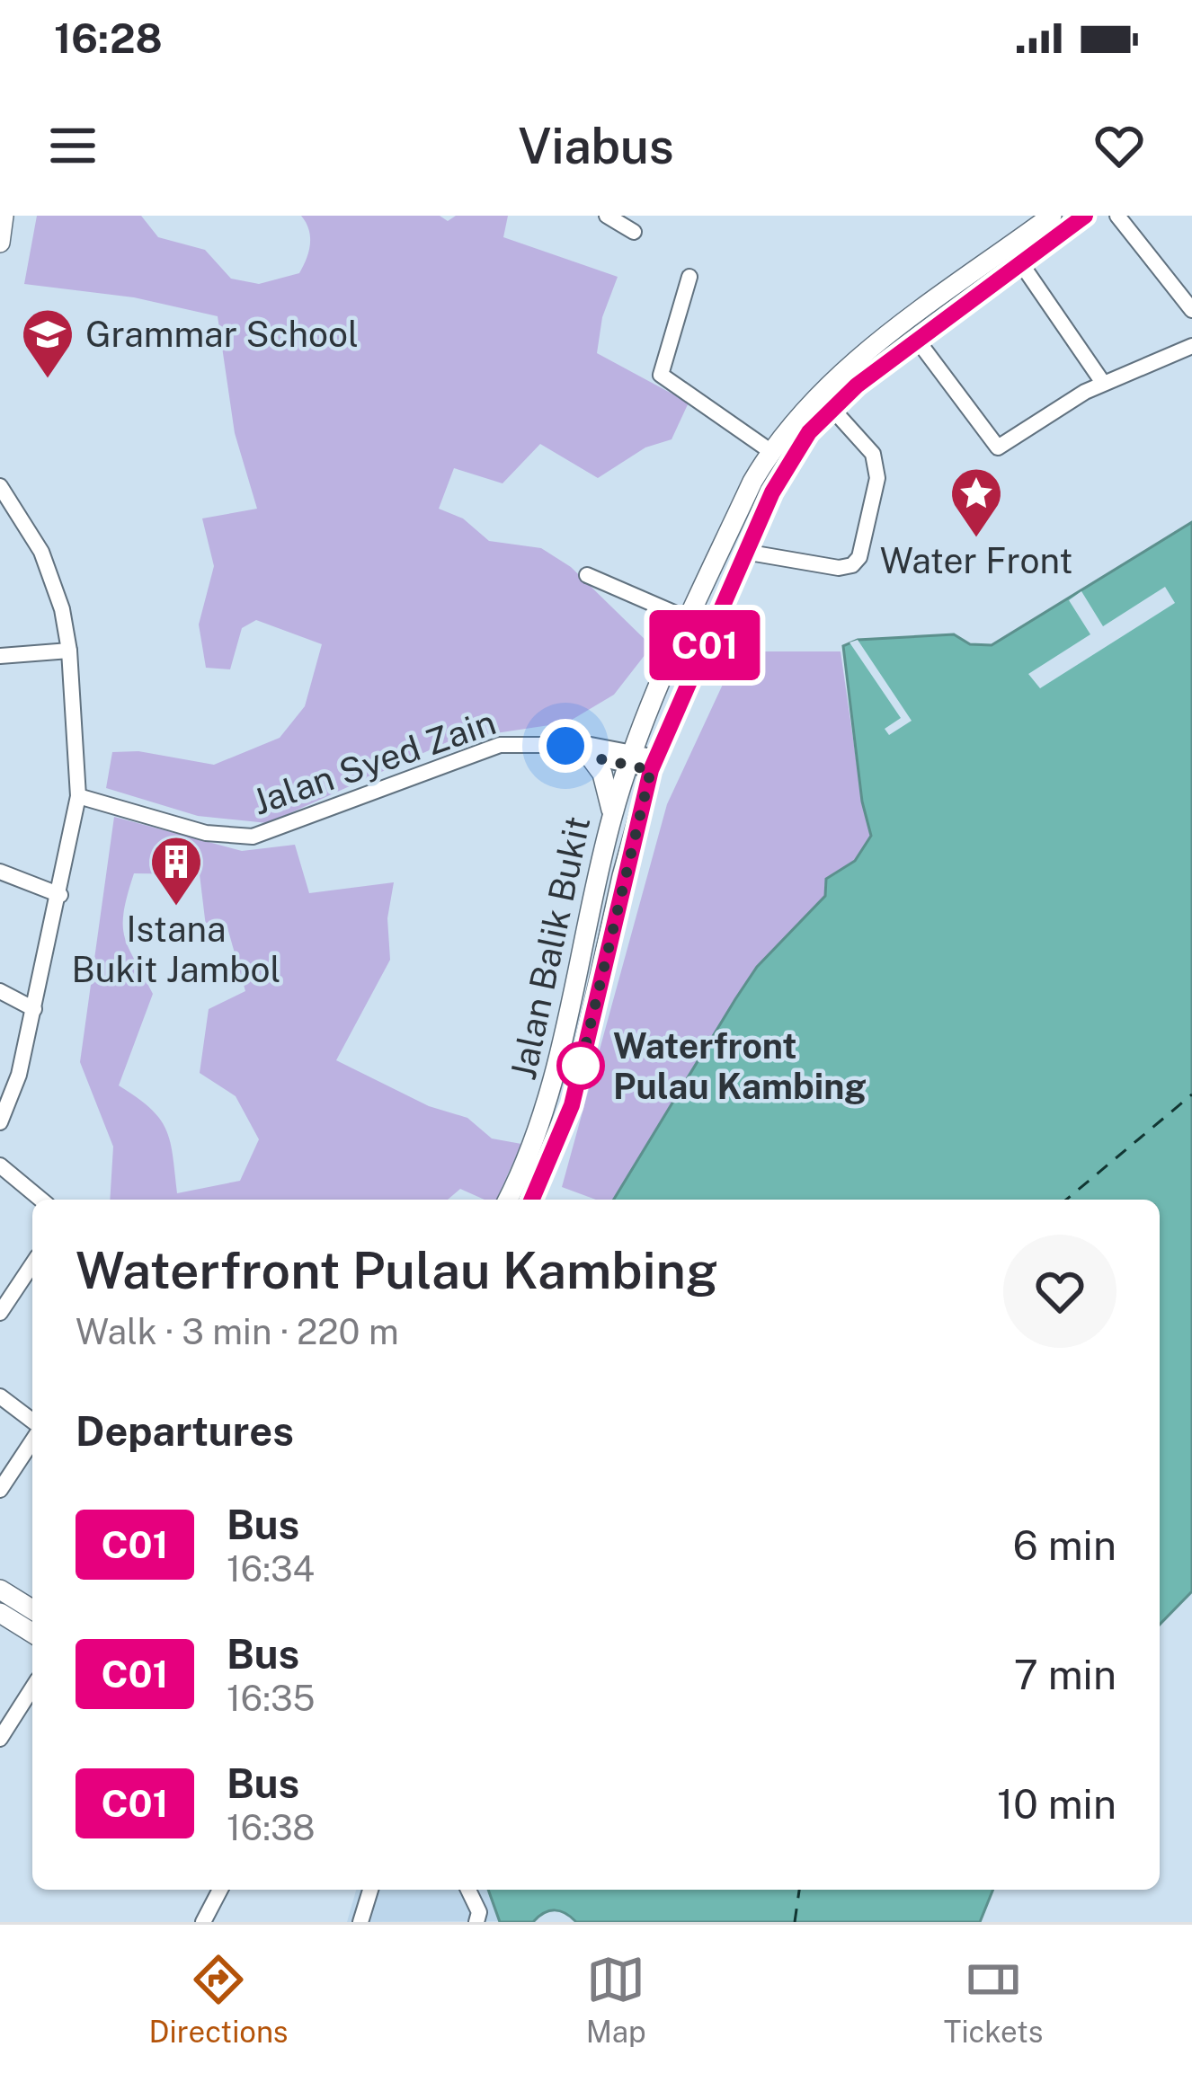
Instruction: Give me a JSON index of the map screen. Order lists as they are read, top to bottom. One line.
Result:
{"streets":{"main road":["Jalan Balik Bukit"],"street":["Jalan Syed Zain"]},"crossings":[["Jalan Syed Zain","Jalan Balik Bukit"]],"places":{"school or university":["Grammar School"],"place":["Water Front"],"building":["Istana Bukit Jambol"],"other":["Waterfront Pulau Kambing"]},"lines":["bus line C01"],"page":{"status":"16:28","header":"Viabus","on_map":"C01","heading":[["Waterfront Pulau Kambing","Walk · 3 min · 220 m"],"Departures"],"list":[{"mark":"C01","name":"Bus","note":"16:34","value":"6 min"},{"mark":"C01","name":"Bus","note":"16:35","value":"7 min"},{"mark":"C01","name":"Bus","note":"16:38","value":"10 min"}],"tabs":["Directions","Map","Tickets"]}}
